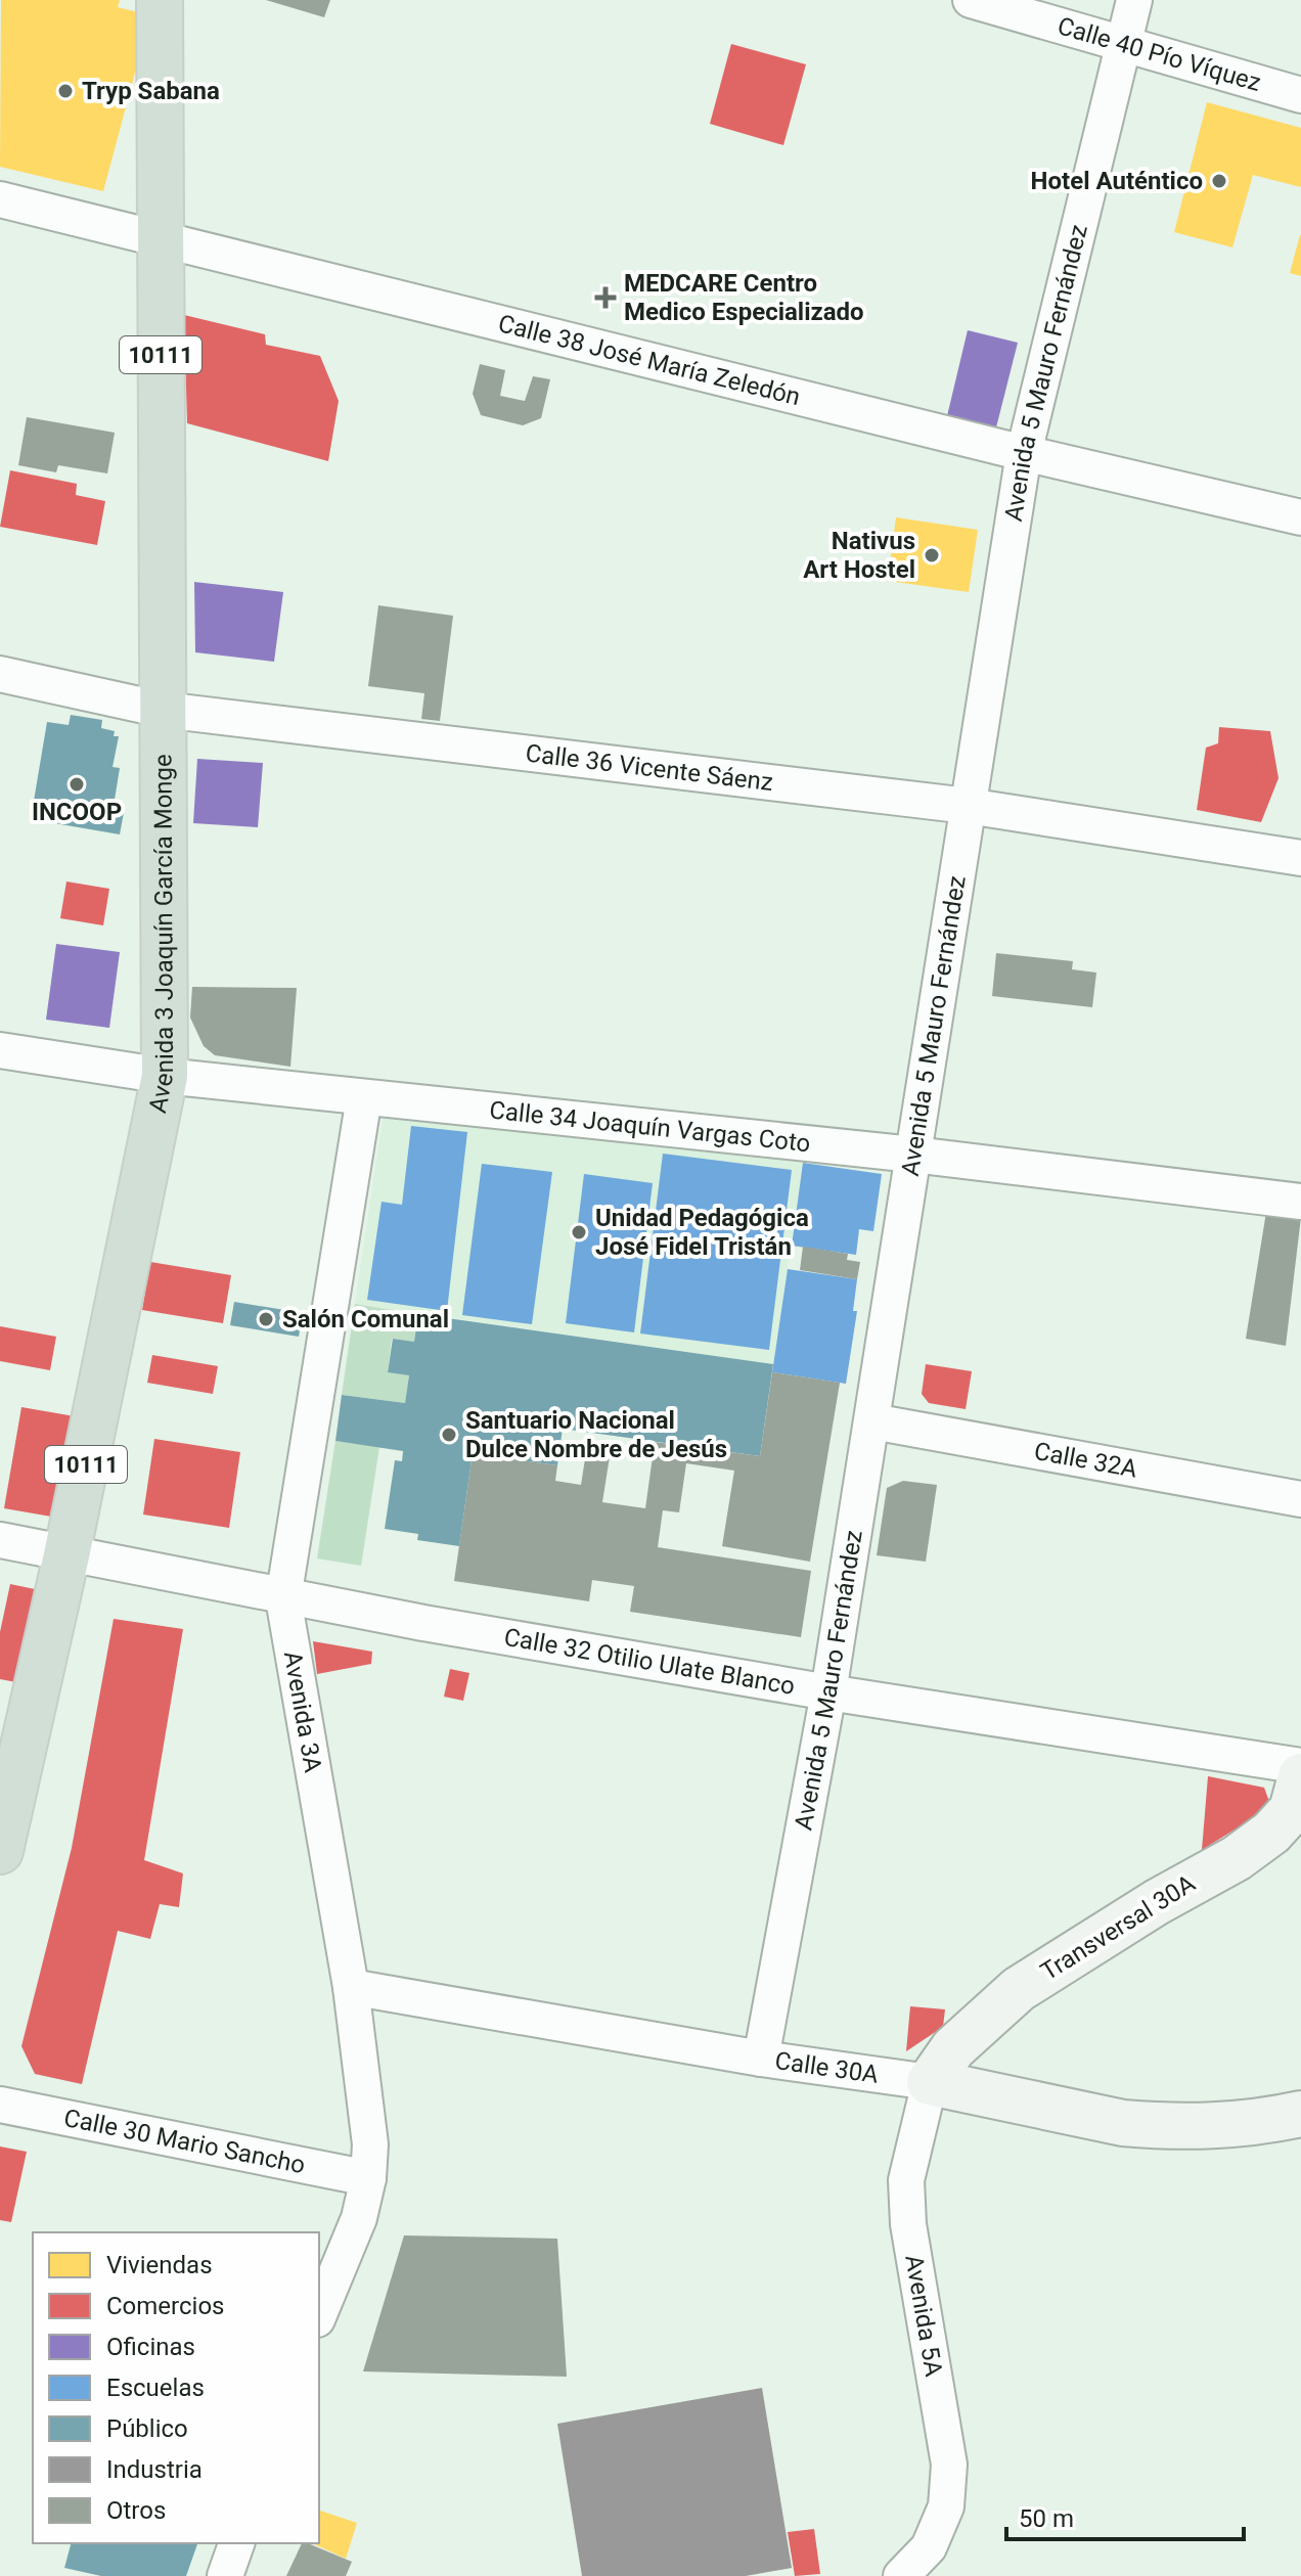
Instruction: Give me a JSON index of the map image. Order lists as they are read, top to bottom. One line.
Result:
{"streets":{"highway":["10111","Avenida 3 Joaquín García Monge"],"street":["Calle 40 Pío Víquez","Calle 38 José María Zeledón","Avenida 5 Mauro Fernández","Calle 36 Vicente Sáenz","Calle 34 Joaquín Vargas Coto","Calle 32A","Calle 32 Otilio Ulate Blanco","Avenida 3A","Transversal 30A","Calle 30A","Calle 30 Mario Sancho","Avenida 5A"]},"crossings":[["Calle 40 Pío Víquez","Avenida 5 Mauro Fernández"],["Calle 38 José María Zeledón","Avenida 5 Mauro Fernández"],["Calle 38 José María Zeledón","Avenida 3 Joaquín García Monge"],["Avenida 5 Mauro Fernández","Calle 36 Vicente Sáenz"],["Avenida 5 Mauro Fernández","Calle 34 Joaquín Vargas Coto"],["Avenida 5 Mauro Fernández","Calle 32A"],["Avenida 5 Mauro Fernández","Calle 32 Otilio Ulate Blanco"],["Avenida 5 Mauro Fernández","Calle 30A"],["Calle 36 Vicente Sáenz","Avenida 3 Joaquín García Monge"],["Avenida 3 Joaquín García Monge","Calle 34 Joaquín Vargas Coto"],["Avenida 3 Joaquín García Monge","Calle 32 Otilio Ulate Blanco"],["Calle 34 Joaquín Vargas Coto","Avenida 3A"],["Calle 32 Otilio Ulate Blanco","Avenida 3A"],["Avenida 3A","Calle 30A"],["Avenida 3A","Calle 30 Mario Sancho"],["Transversal 30A","Calle 30A"],["Transversal 30A","Avenida 5A"],["Calle 30A","Avenida 5A"]],"places":{"other":["Tryp Sabana","Hotel Auténtico","Nativus Art Hostel","INCOOP","Unidad Pedagógica José Fidel Tristán","Salón Comunal","Santuario Nacional Dulce Nombre de Jesús"],"health":["MEDCARE Centro Medico Especializado"]},"legend":["Viviendas","Comercios","Oficinas","Escuelas","Público","Industria","Otros"],"scale_bar":"50 m"}
